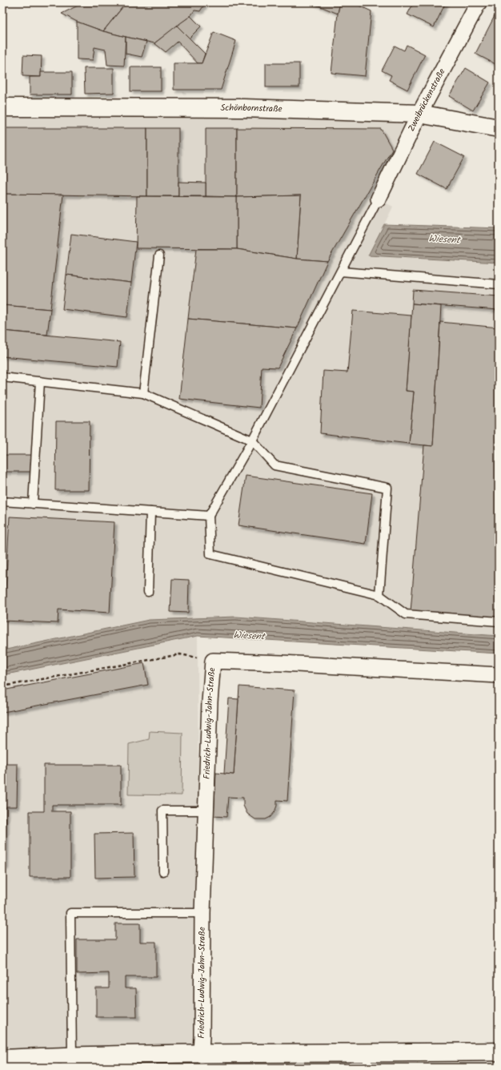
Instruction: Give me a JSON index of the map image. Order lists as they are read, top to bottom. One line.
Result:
{"streets":{"main road":["Schönbornstraße"],"street":["Zweibrückenstraße","Friedrich-Ludwig-Jahn-Straße"]},"crossings":[["Zweibrückenstraße","Schönbornstraße"]],"water":["Wiesent"]}
